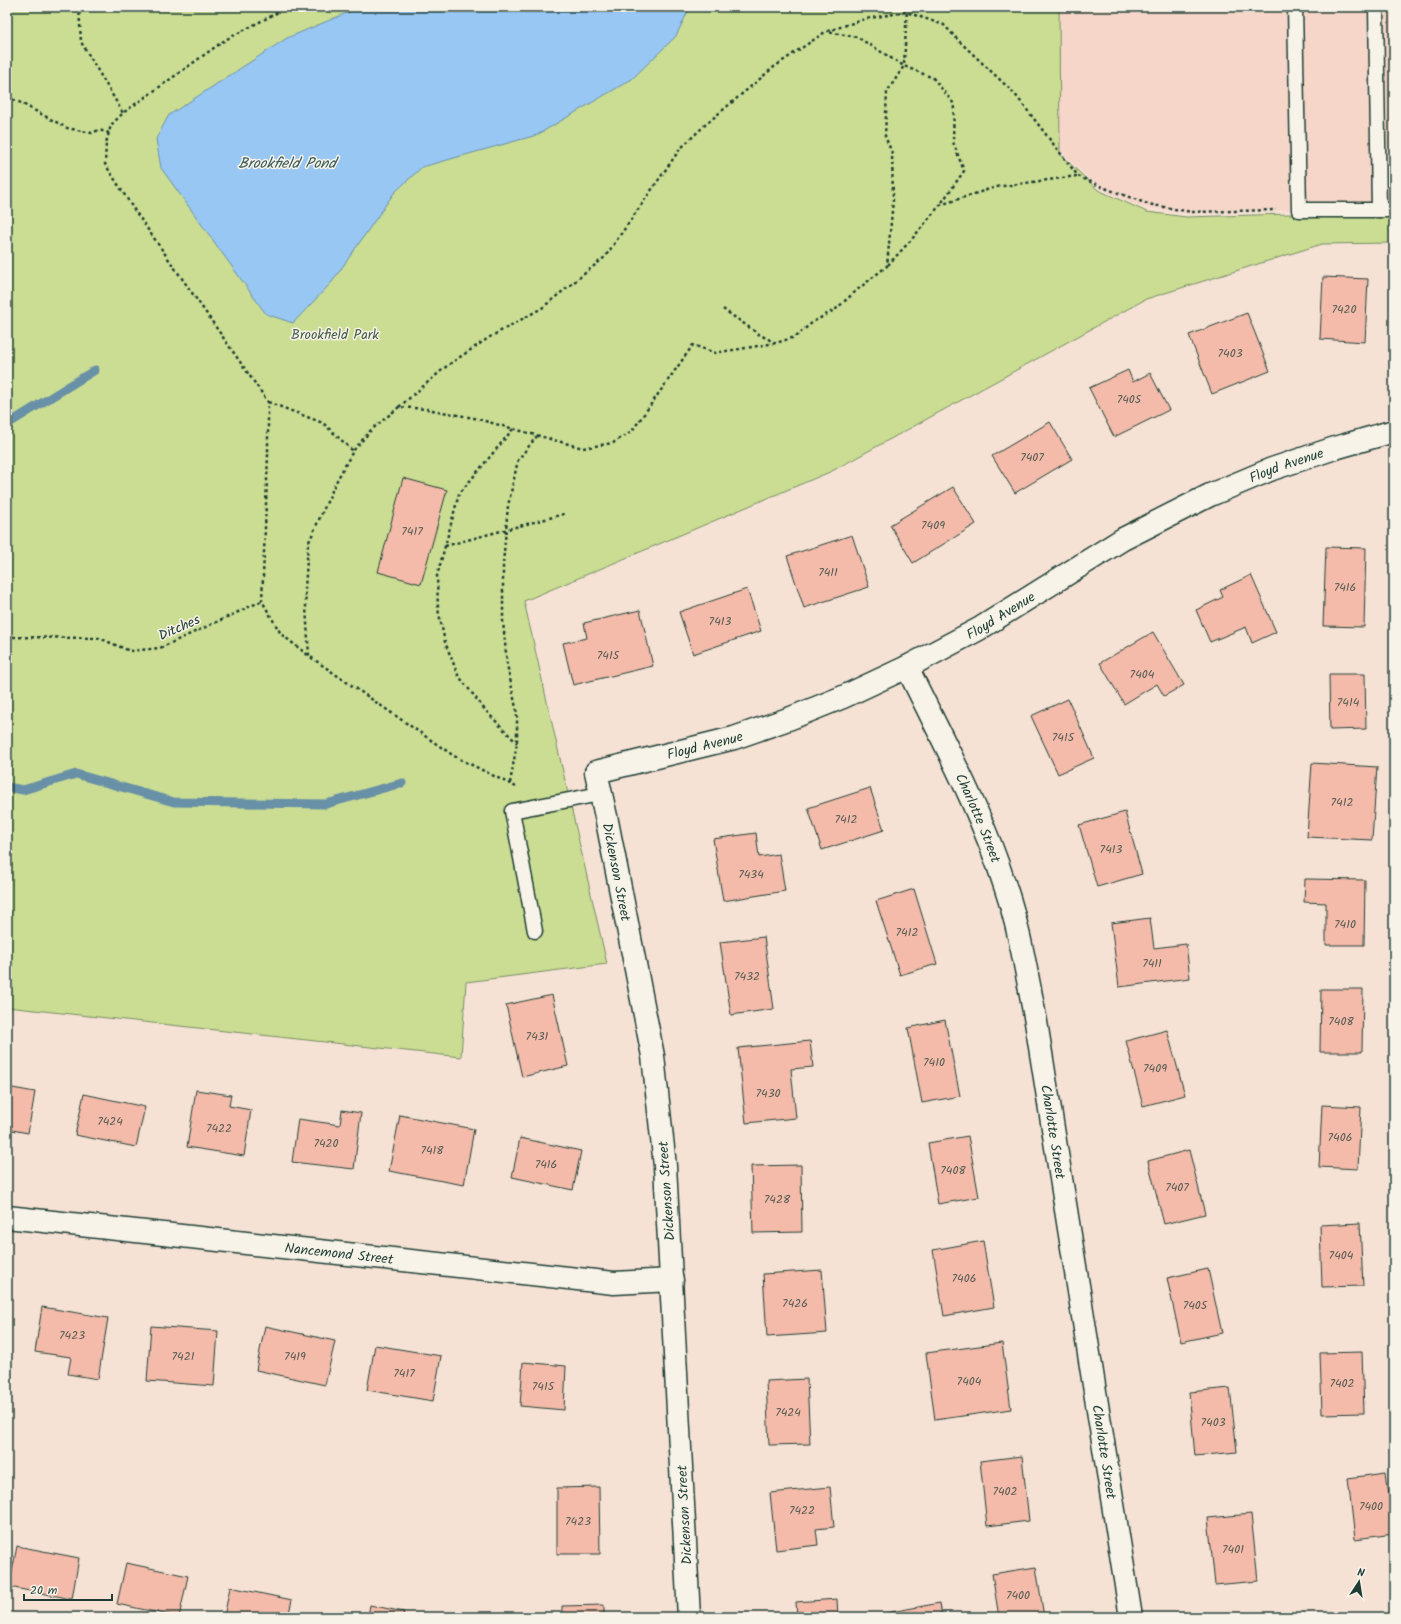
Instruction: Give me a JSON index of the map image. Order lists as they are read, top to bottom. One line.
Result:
{"streets":{"street":["Floyd Avenue","Charlotte Street","Dickenson Street","Nancemond Street"],"path":["Ditches"]},"crossings":[["Floyd Avenue","Charlotte Street"],["Floyd Avenue","Dickenson Street"],["Dickenson Street","Nancemond Street"]],"water":["Brookfield Pond"],"parks":["Brookfield Park"],"house_numbers":["7420","7403","7405","7407","7409","7417","7411","7416","7413","7415","7404","7414","7415","7412","7412","7413","7434","7410","7412","7411","7432","7408","7431","7410","7409","7430","7424","7422","7406","7420","7418","7416","7408","7407","7428","7404","7406","7426","7405","7423","7421","7419","7417","7404","7402","7415","7424","7403","7402","7400","7422","7423","7401","7400"],"scale_bar":"20 m","north":"top"}
